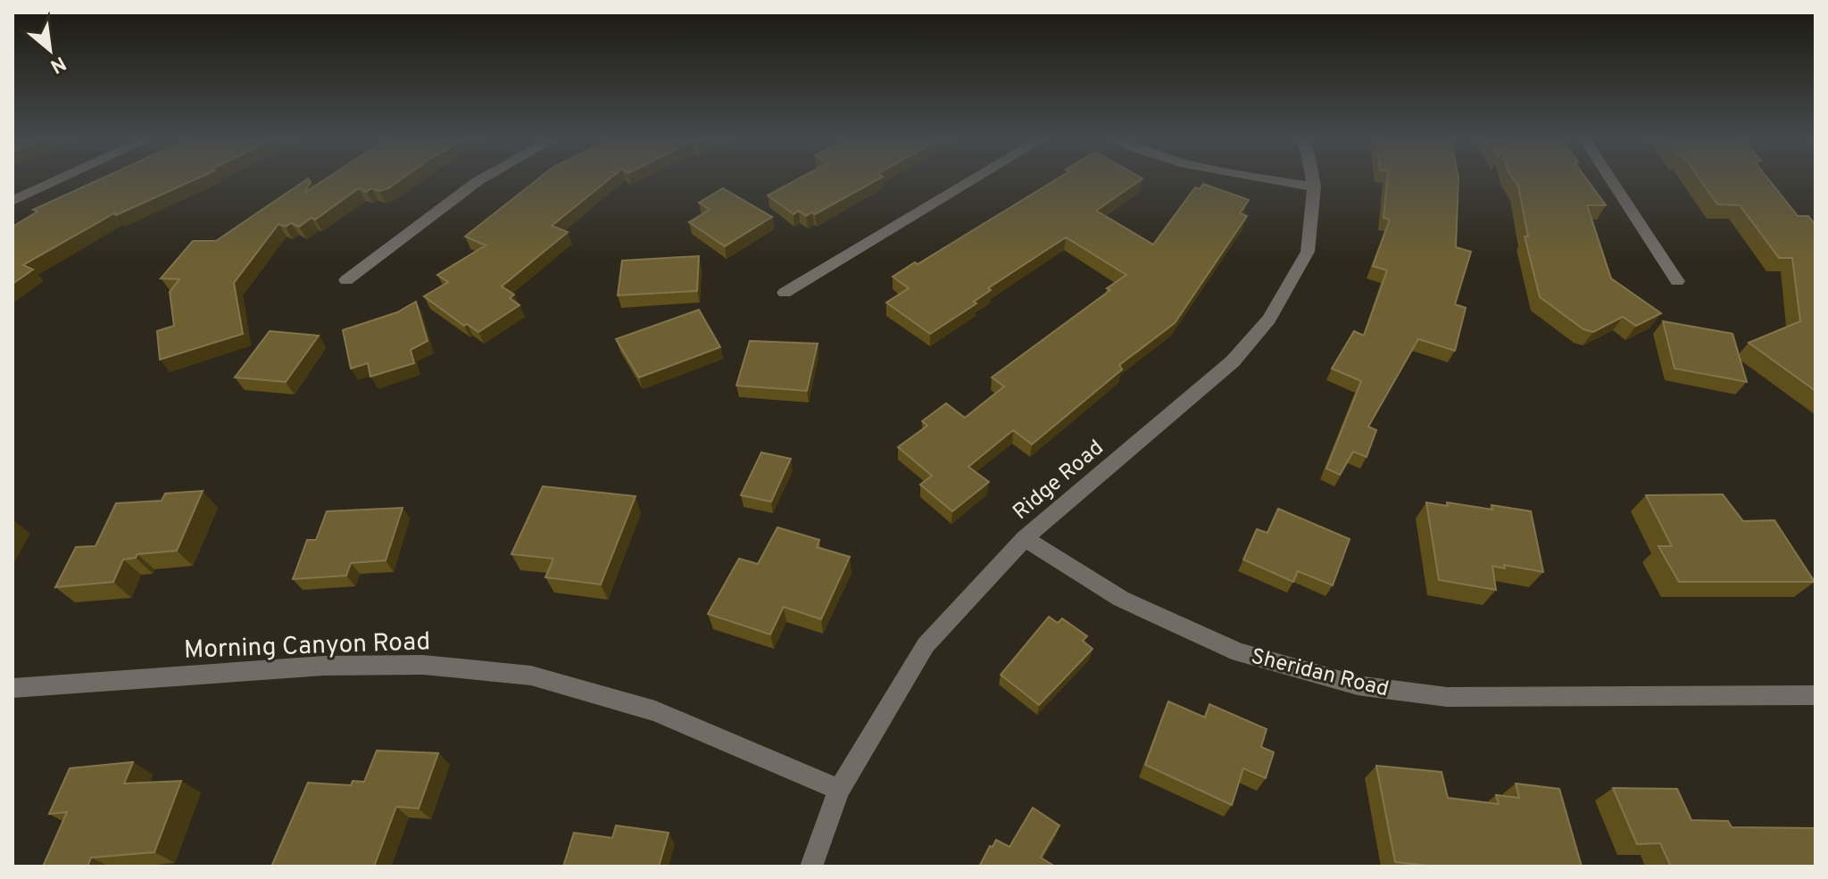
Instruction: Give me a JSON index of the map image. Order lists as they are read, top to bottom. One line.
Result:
{"streets":{"street":["Ridge Road","Morning Canyon Road","Sheridan Road"]},"crossings":[["Ridge Road","Morning Canyon Road"],["Ridge Road","Sheridan Road"]],"north":"bottom right"}
